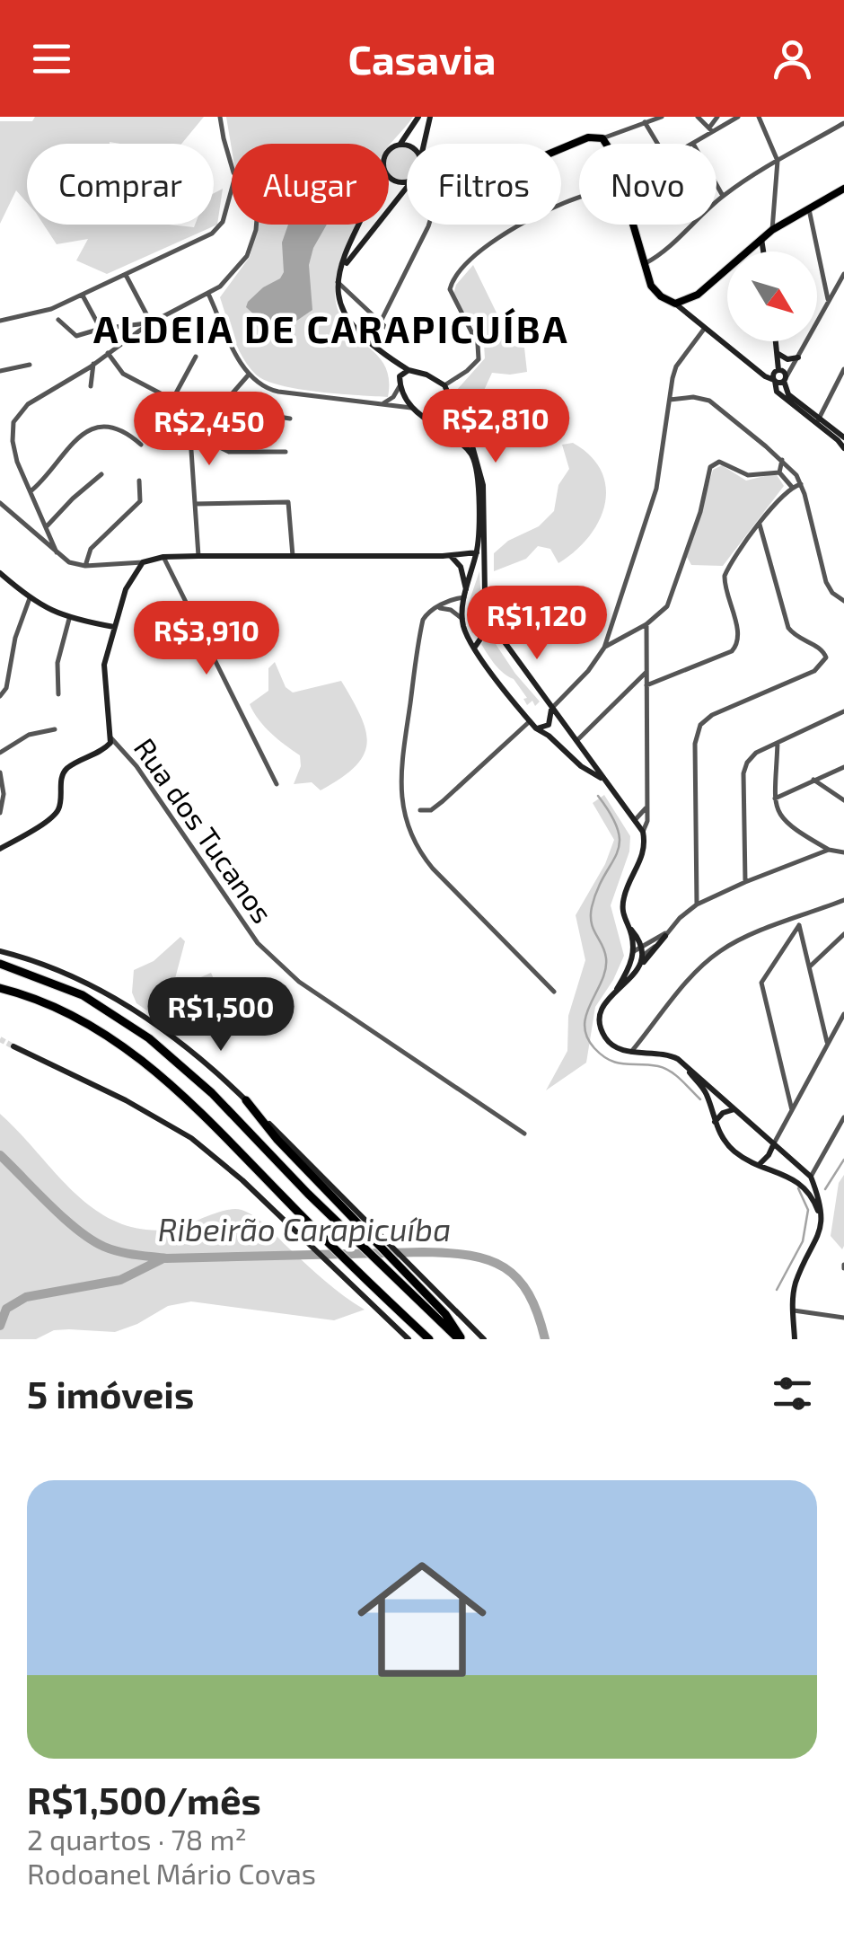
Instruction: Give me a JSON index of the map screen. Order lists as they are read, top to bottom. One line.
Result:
{"streets":{"street":["Rua dos Tucanos"]},"districts":["ALDEIA DE CARAPICUÍBA"],"water":["Ribeirão Carapicuíba"],"north":"bottom right","page":{"header":"Casavia","chip":["Comprar","Alugar","Filtros","Novo"],"price":["R$2,810","R$2,450","R$1,120","R$3,910","R$1,500"],"heading":"5 imóveis","list":[{"name":"R$1,500/mês","note":"2 quartos · 78 m² · Rodoanel Mário Covas"}]}}
